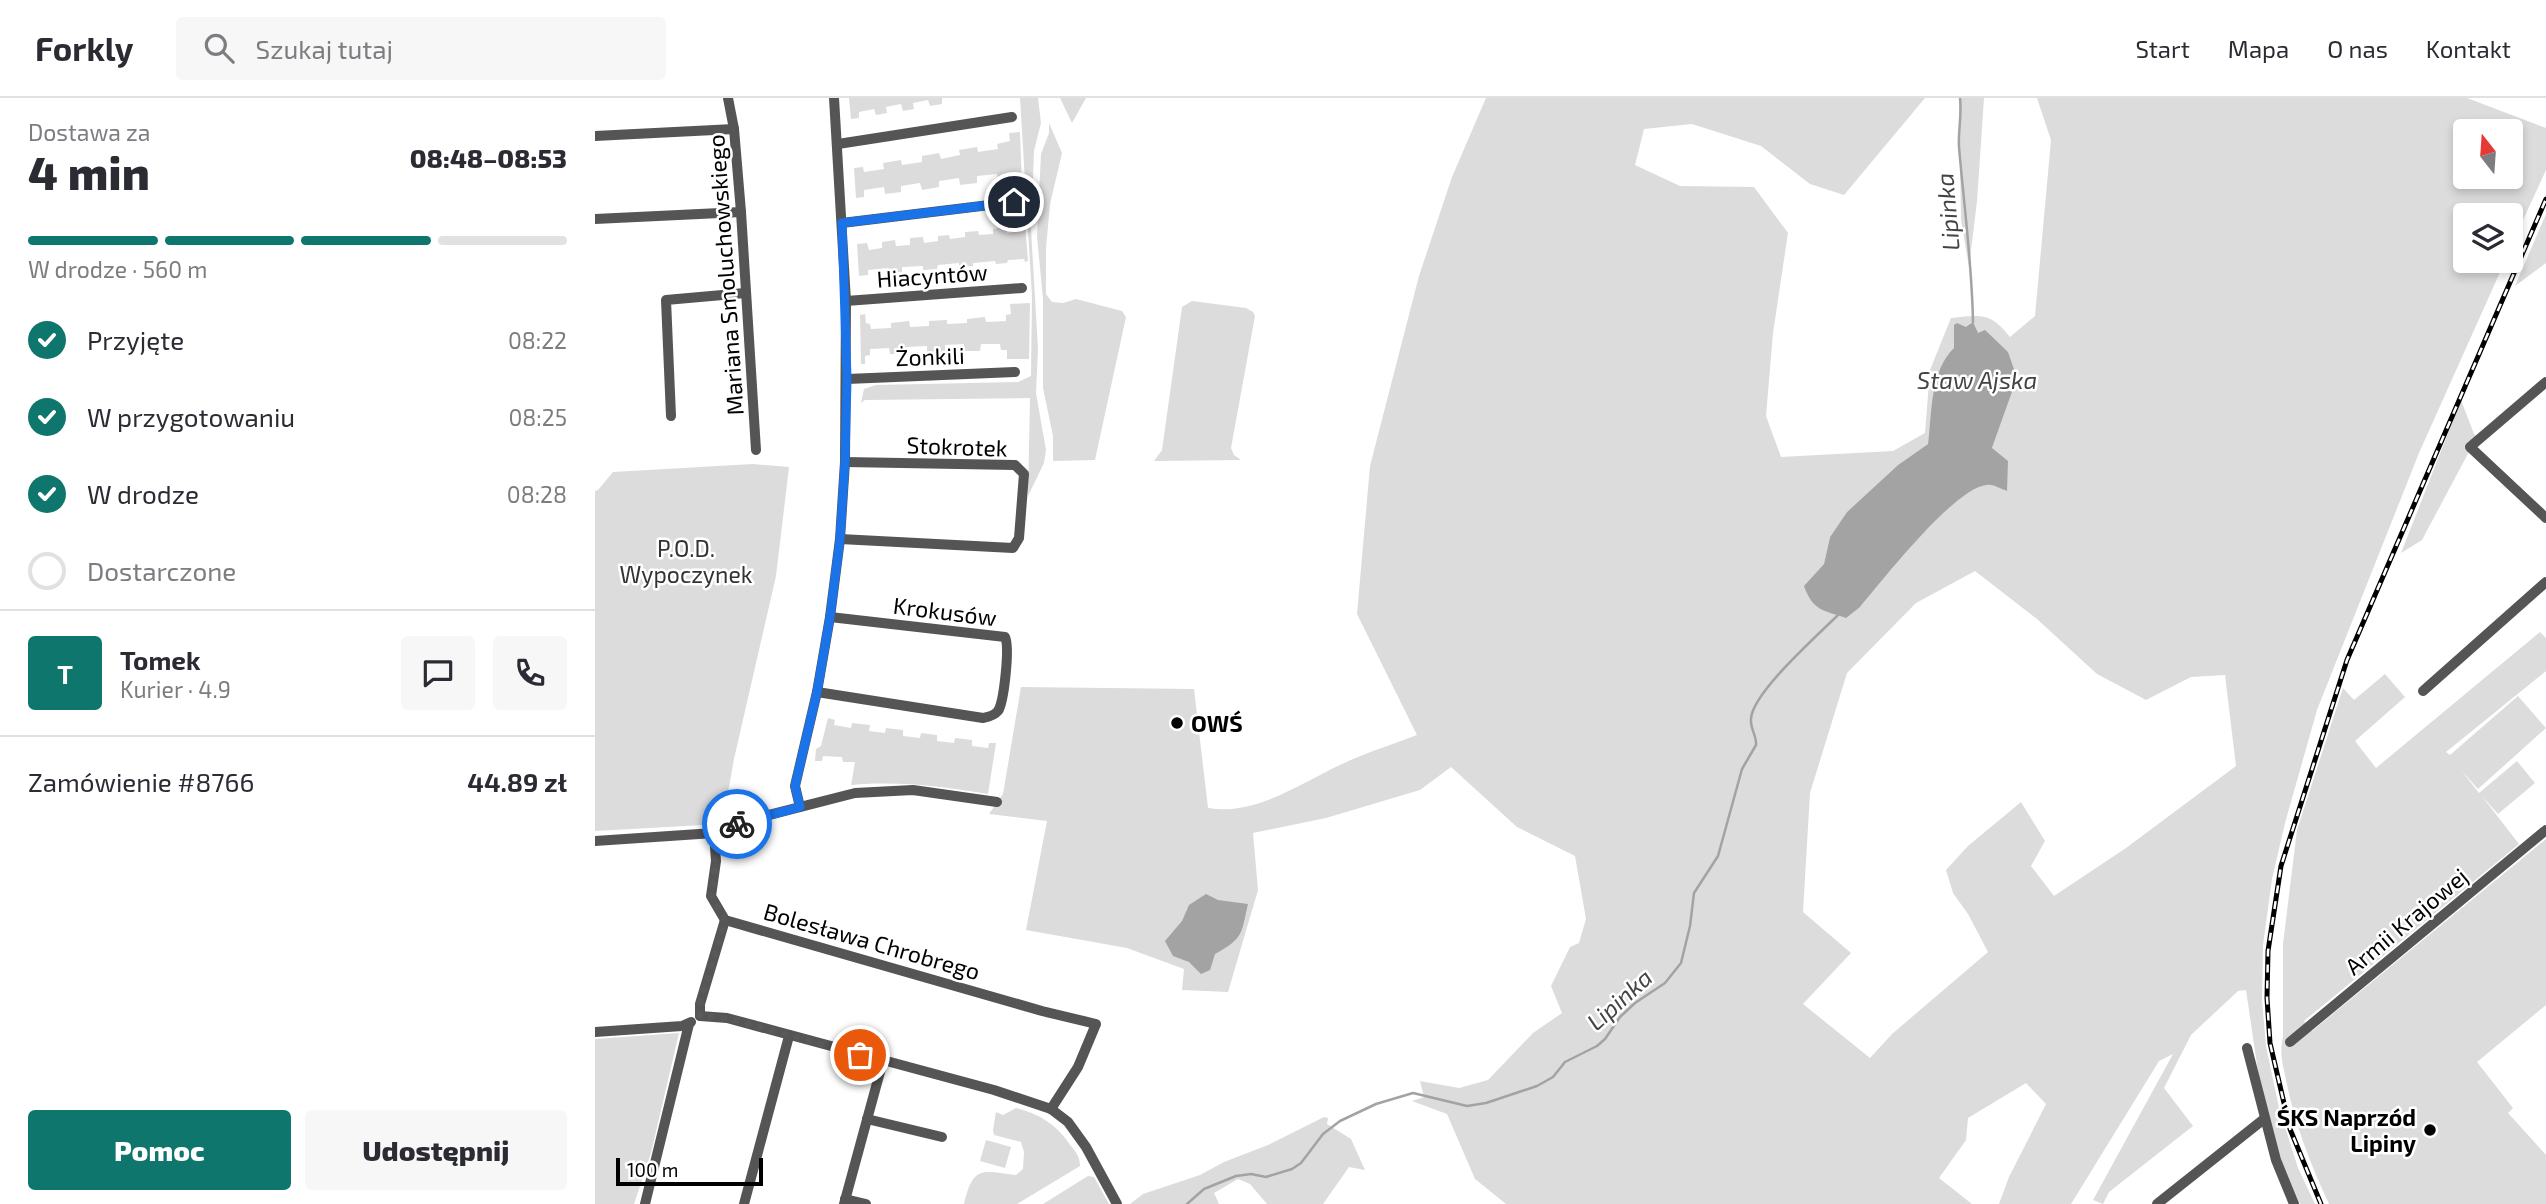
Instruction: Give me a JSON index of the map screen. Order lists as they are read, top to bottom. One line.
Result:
{"streets":{"street":["Mariana Smoluchowskiego","Hiacyntów","Żonkili","Stokrotek","Krokusów","Armii Krajowej","Bolesława Chrobrego"]},"water":["Lipinka","Staw Ajska"],"parks":["P.O.D. Wypoczynek"],"places":["OWŚ","ŚKS Naprzód Lipiny"],"scale_bar":"100 m","north":"top","page":{"header":"Forkly","search":"Szukaj tutaj","nav":["Start","Mapa","O nas","Kontakt"],"heading":["4 min","Dostawa za","08:48–08:53"],"panel":["Tomek","Kurier · 4.9","Zamówienie #8766","44.89 zł"],"bar":"W drodze · 560 m","list":[["Przyjęte","08:22"],["W przygotowaniu","08:25"],["W drodze","08:28"],"Dostarczone"],"round":"T","buttons":["Pomoc","Udostępnij"],"scale":"100 m"}}
